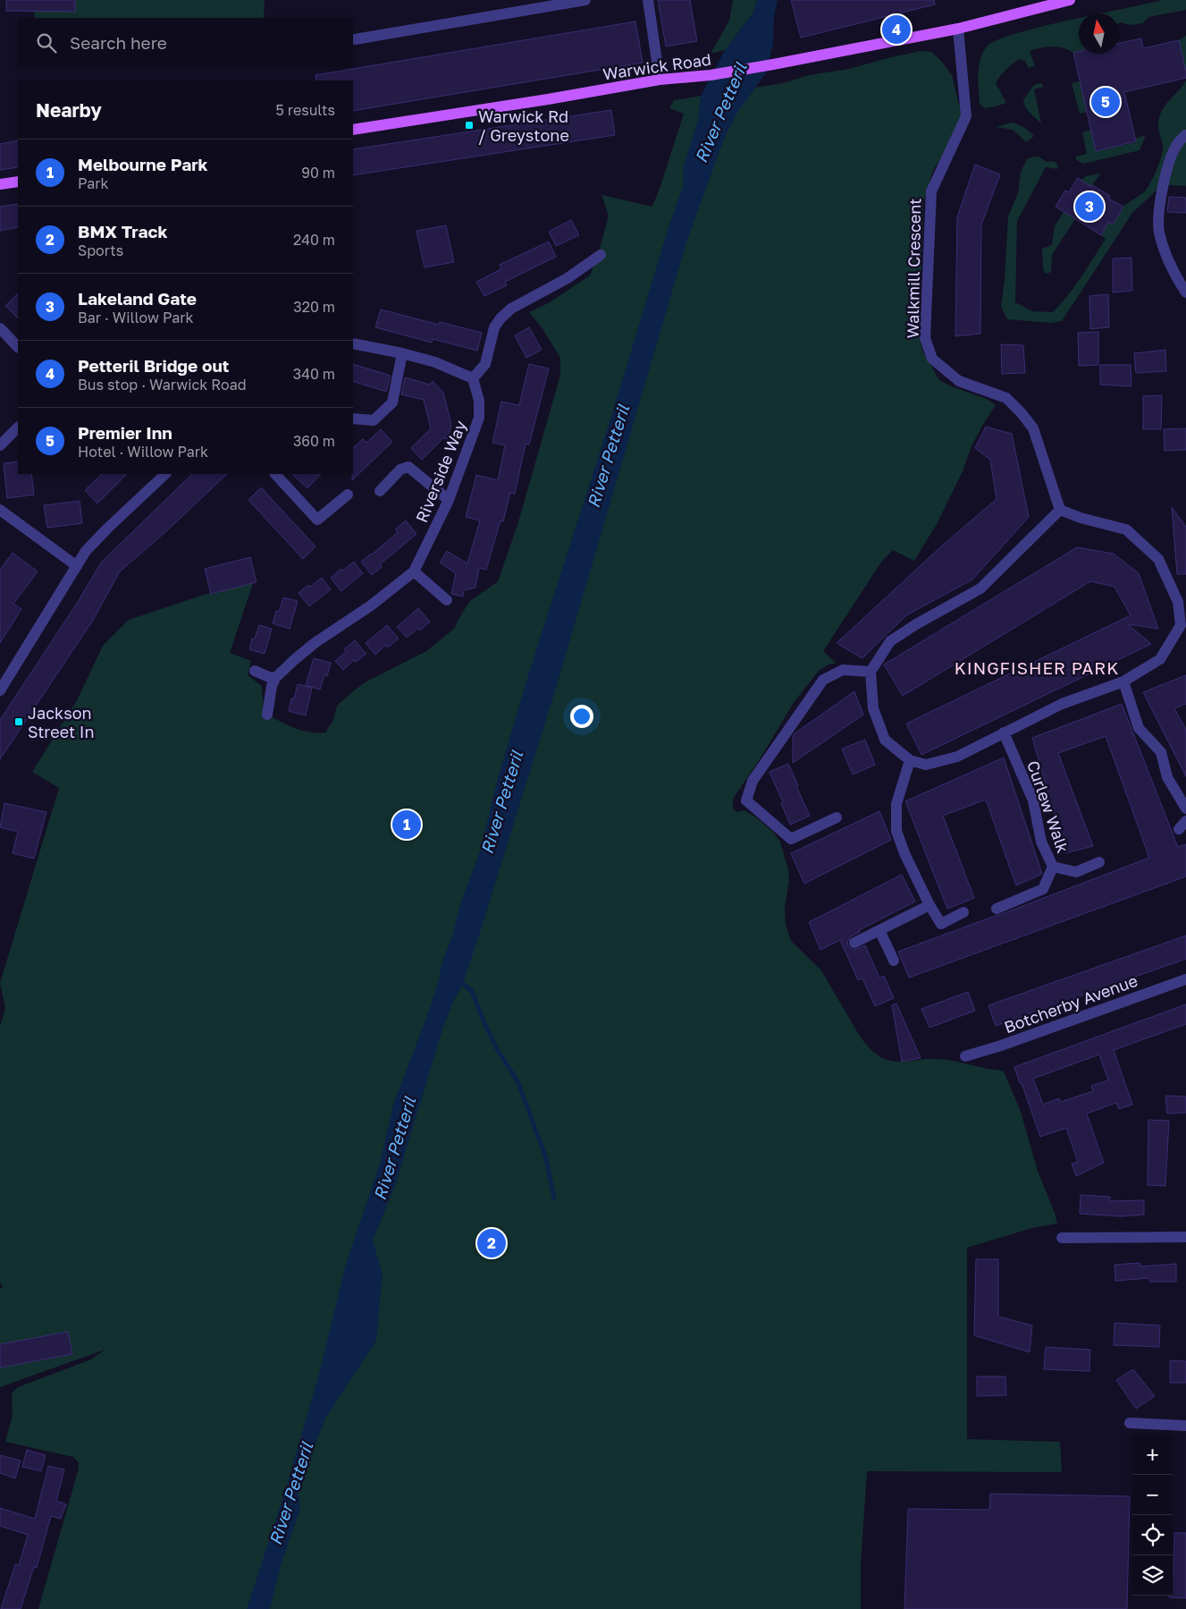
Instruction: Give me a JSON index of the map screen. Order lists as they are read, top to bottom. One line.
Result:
{"streets":{"main road":["Warwick Road"],"street":["Walkmill Crescent","Riverside Way","Curlew Walk","Botcherby Avenue"]},"crossings":[["Warwick Road","Walkmill Crescent"]],"districts":["KINGFISHER PARK"],"water":["River Petteril"],"places":{"transit":["Warwick Rd / Greystone","Jackson Street In"]},"north":"top","page":{"pins":["4","5","3","1","2"],"search":"Search here","heading":["Nearby","5 results"],"list":[{"mark":"1","name":"Melbourne Park","note":"Park","value":"90 m"},{"mark":"2","name":"BMX Track","note":"Sports","value":"240 m"},{"mark":"3","name":"Lakeland Gate","note":"Bar · Willow Park","value":"320 m"},{"mark":"4","name":"Petteril Bridge out","note":"Bus stop · Warwick Road","value":"340 m"},{"mark":"5","name":"Premier Inn","note":"Hotel · Willow Park","value":"360 m"}],"map_buttons":["+","−"]}}
